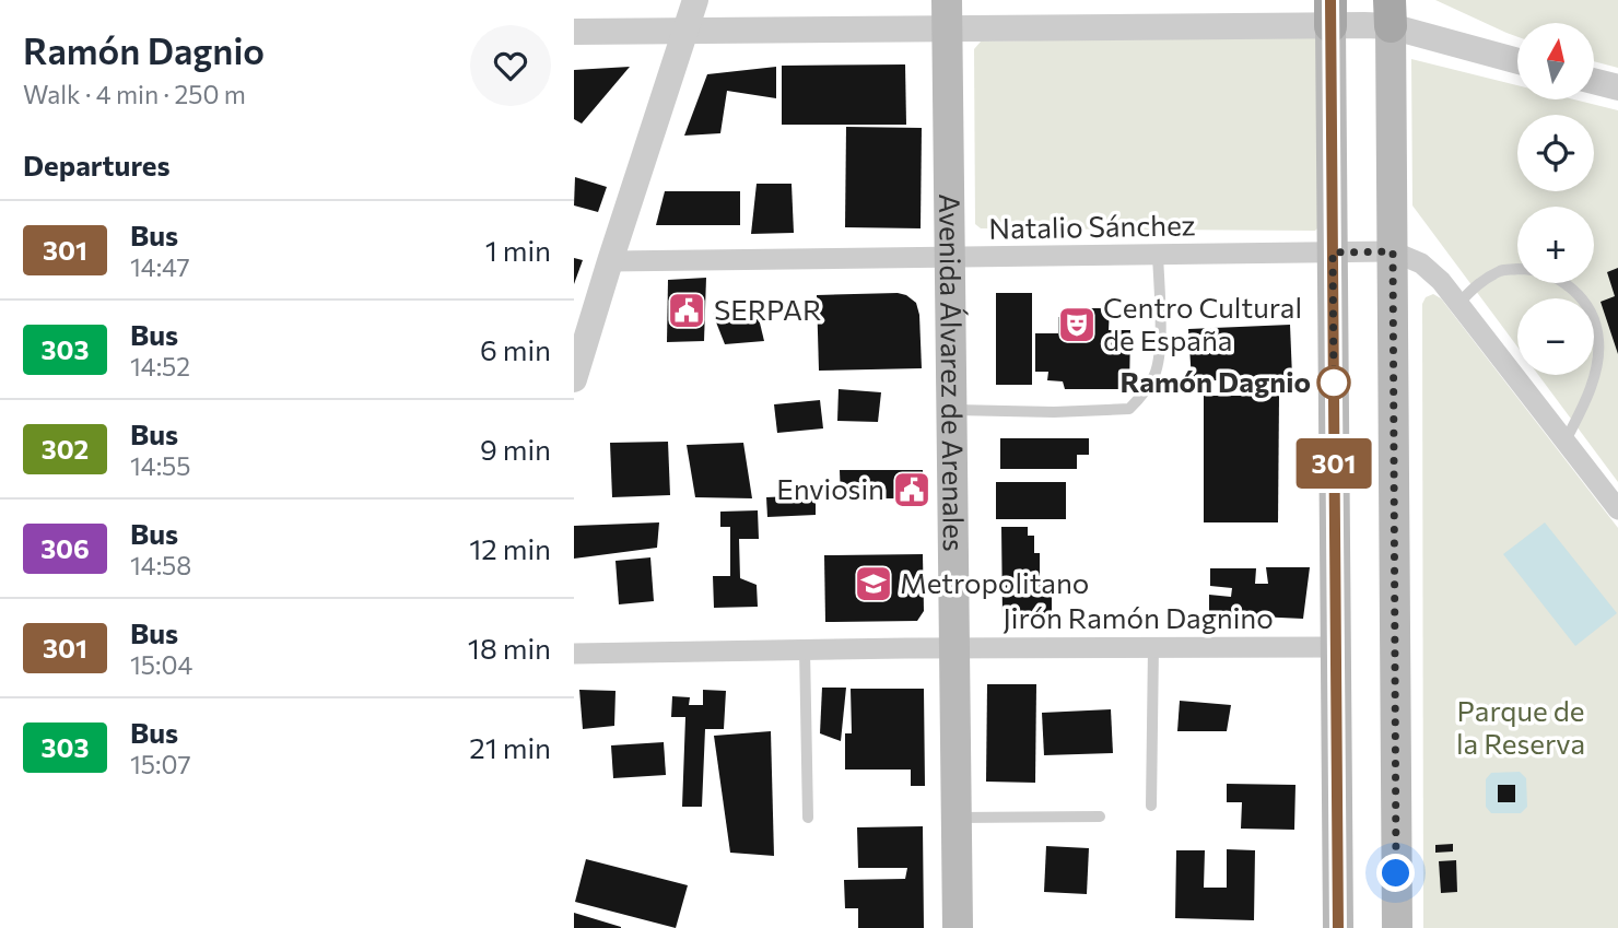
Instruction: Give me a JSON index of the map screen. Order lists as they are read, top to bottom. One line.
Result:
{"streets":{"main road":["Avenida Álvarez de Arenales"],"street":["Natalio Sánchez","Jirón Ramón Dagnino"]},"crossings":[["Natalio Sánchez","Avenida Álvarez de Arenales"],["Avenida Álvarez de Arenales","Jirón Ramón Dagnino"]],"parks":["Parque de la Reserva"],"places":{"public building":["SERPAR","Enviosin"],"theatre":["Centro Cultural de España"],"other":["Ramón Dagnio"],"school or university":["Metropolitano"]},"lines":["bus line 301"],"north":"top","page":{"heading":[["Ramón Dagnio","Walk · 4 min · 250 m"],"Departures"],"on_map":"301","map_buttons":["+","−"],"list":[{"mark":"301","name":"Bus","note":"14:47","value":"1 min"},{"mark":"303","name":"Bus","note":"14:52","value":"6 min"},{"mark":"302","name":"Bus","note":"14:55","value":"9 min"},{"mark":"306","name":"Bus","note":"14:58","value":"12 min"},{"mark":"301","name":"Bus","note":"15:04","value":"18 min"},{"mark":"303","name":"Bus","note":"15:07","value":"21 min"}]}}
